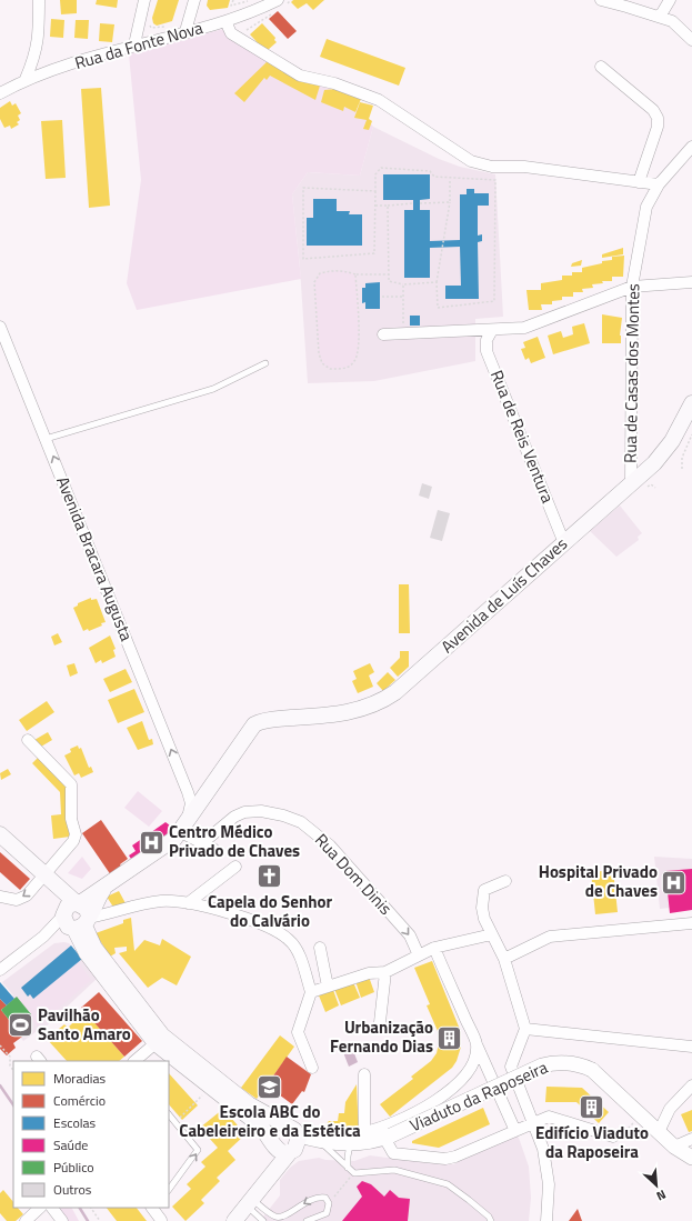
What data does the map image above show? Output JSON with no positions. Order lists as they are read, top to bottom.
{
  "streets": {
    "main road": ["Avenida de Luís Chaves"],
    "street": [
      "Rua da Fonte Nova",
      "Rua de Casas dos Montes",
      "Rua de Reis Ventura",
      "Avenida Bracara Augusta",
      "Rua Dom Dinis",
      "Viaduto da Raposeira"
    ]
  },
  "crossings": [
    ["Rua de Casas dos Montes", "Avenida de Luís Chaves"],
    ["Rua de Reis Ventura", "Avenida de Luís Chaves"],
    ["Avenida Bracara Augusta", "Avenida de Luís Chaves"]
  ],
  "one_way": ["Avenida Bracara Augusta", "Rua Dom Dinis"],
  "places": {
    "hospital": ["Centro Médico Privado de Chaves", "Hospital Privado de Chaves"],
    "church": ["Capela do Senhor do Calvário"],
    "sports": ["Pavilhão Santo Amaro"],
    "building": ["Urbanização Fernando Dias", "Edifício Viaduto da Raposeira"],
    "school or university": ["Escola ABC do Cabeleireiro e da Estética"]
  },
  "legend": [
    "Moradias",
    "Comércio",
    "Escolas",
    "Saúde",
    "Público",
    "Outros"
  ],
  "north": "bottom right"
}
